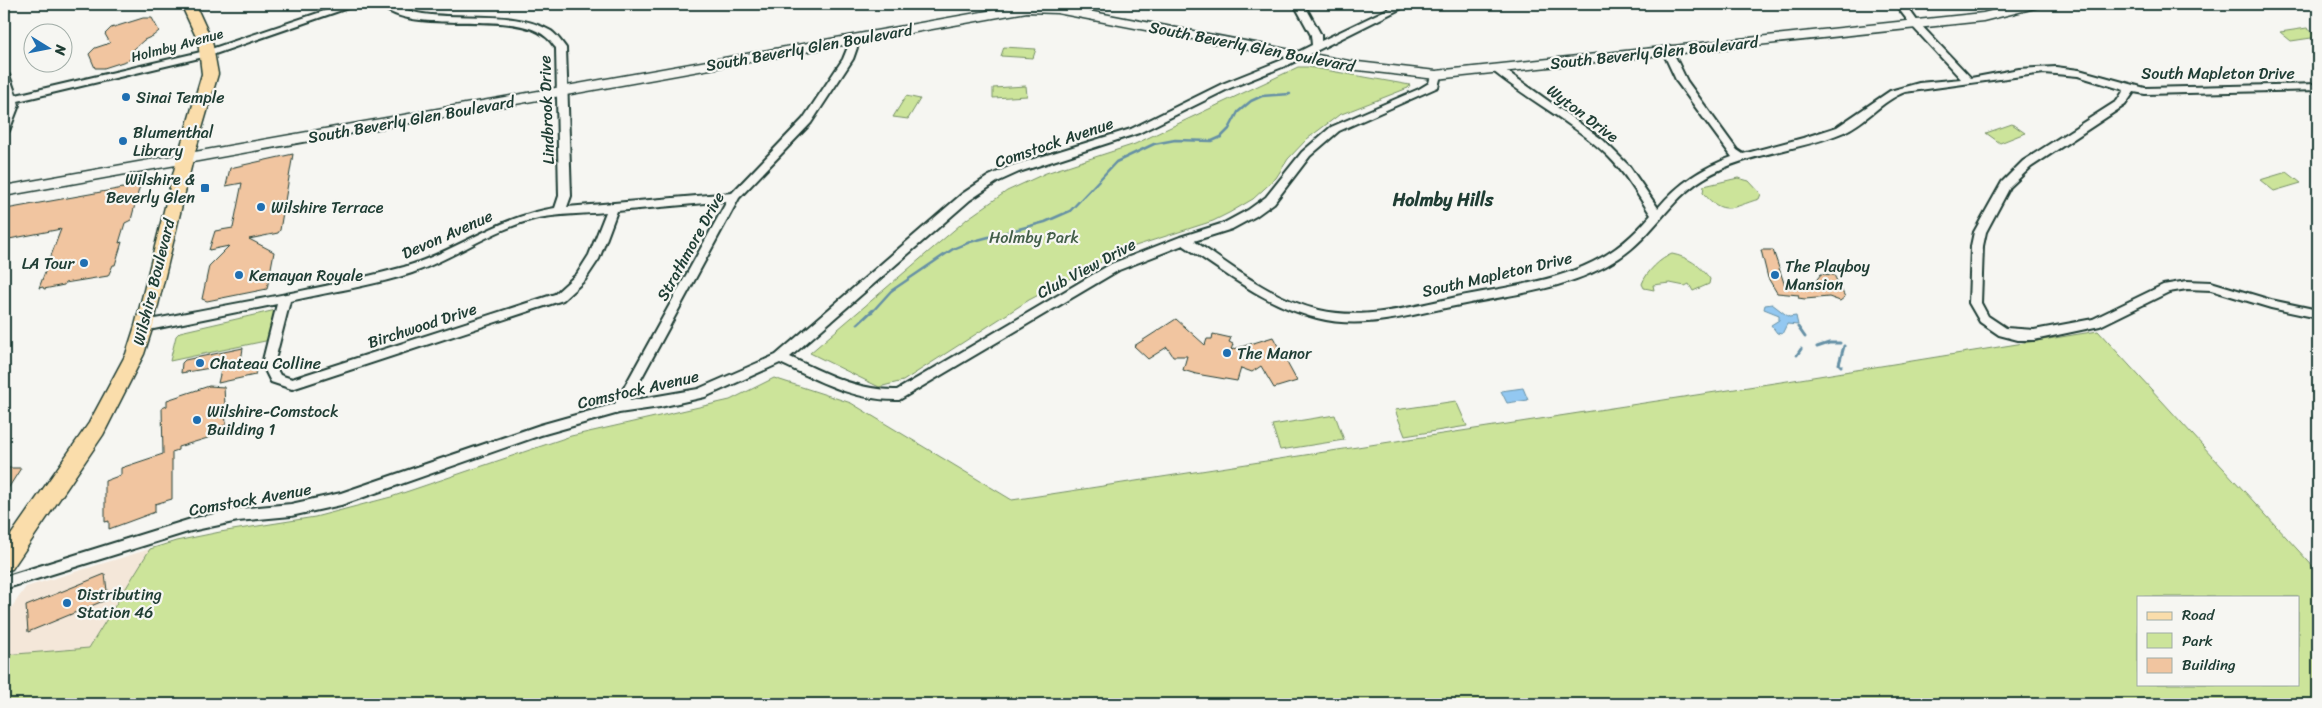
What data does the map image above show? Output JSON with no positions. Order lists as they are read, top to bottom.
{
  "streets": {
    "main road": ["South Beverly Glen Boulevard", "Wilshire Boulevard"],
    "street": [
      "Holmby Avenue",
      "South Mapleton Drive",
      "Lindbrook Drive",
      "Wyton Drive",
      "Comstock Avenue",
      "Devon Avenue",
      "Strathmore Drive",
      "Club View Drive",
      "Birchwood Drive"
    ]
  },
  "crossings": [
    ["Holmby Avenue", "Wilshire Boulevard"],
    ["South Beverly Glen Boulevard", "Lindbrook Drive"],
    ["South Beverly Glen Boulevard", "Wyton Drive"],
    ["South Beverly Glen Boulevard", "Comstock Avenue"],
    ["South Beverly Glen Boulevard", "Strathmore Drive"],
    ["South Beverly Glen Boulevard", "Club View Drive"],
    ["South Beverly Glen Boulevard", "Wilshire Boulevard"],
    ["South Mapleton Drive", "Wyton Drive"],
    ["South Mapleton Drive", "Club View Drive"],
    ["Lindbrook Drive", "Devon Avenue"],
    ["Comstock Avenue", "Strathmore Drive"],
    ["Comstock Avenue", "Club View Drive"],
    ["Devon Avenue", "Strathmore Drive"],
    ["Devon Avenue", "Wilshire Boulevard"],
    ["Devon Avenue", "Birchwood Drive"]
  ],
  "districts": ["Holmby Hills"],
  "parks": ["Holmby Park"],
  "places": {
    "other": [
      "Sinai Temple",
      "Blumenthal Library",
      "Wilshire Terrace",
      "LA Tour",
      "Kemayan Royale",
      "The Playboy Mansion",
      "The Manor",
      "Chateau Colline",
      "Wilshire-Comstock Building 1",
      "Distributing Station 46"
    ],
    "transit": ["Wilshire & Beverly Glen"]
  },
  "legend": ["Road", "Park", "Building"],
  "north": "right"
}
